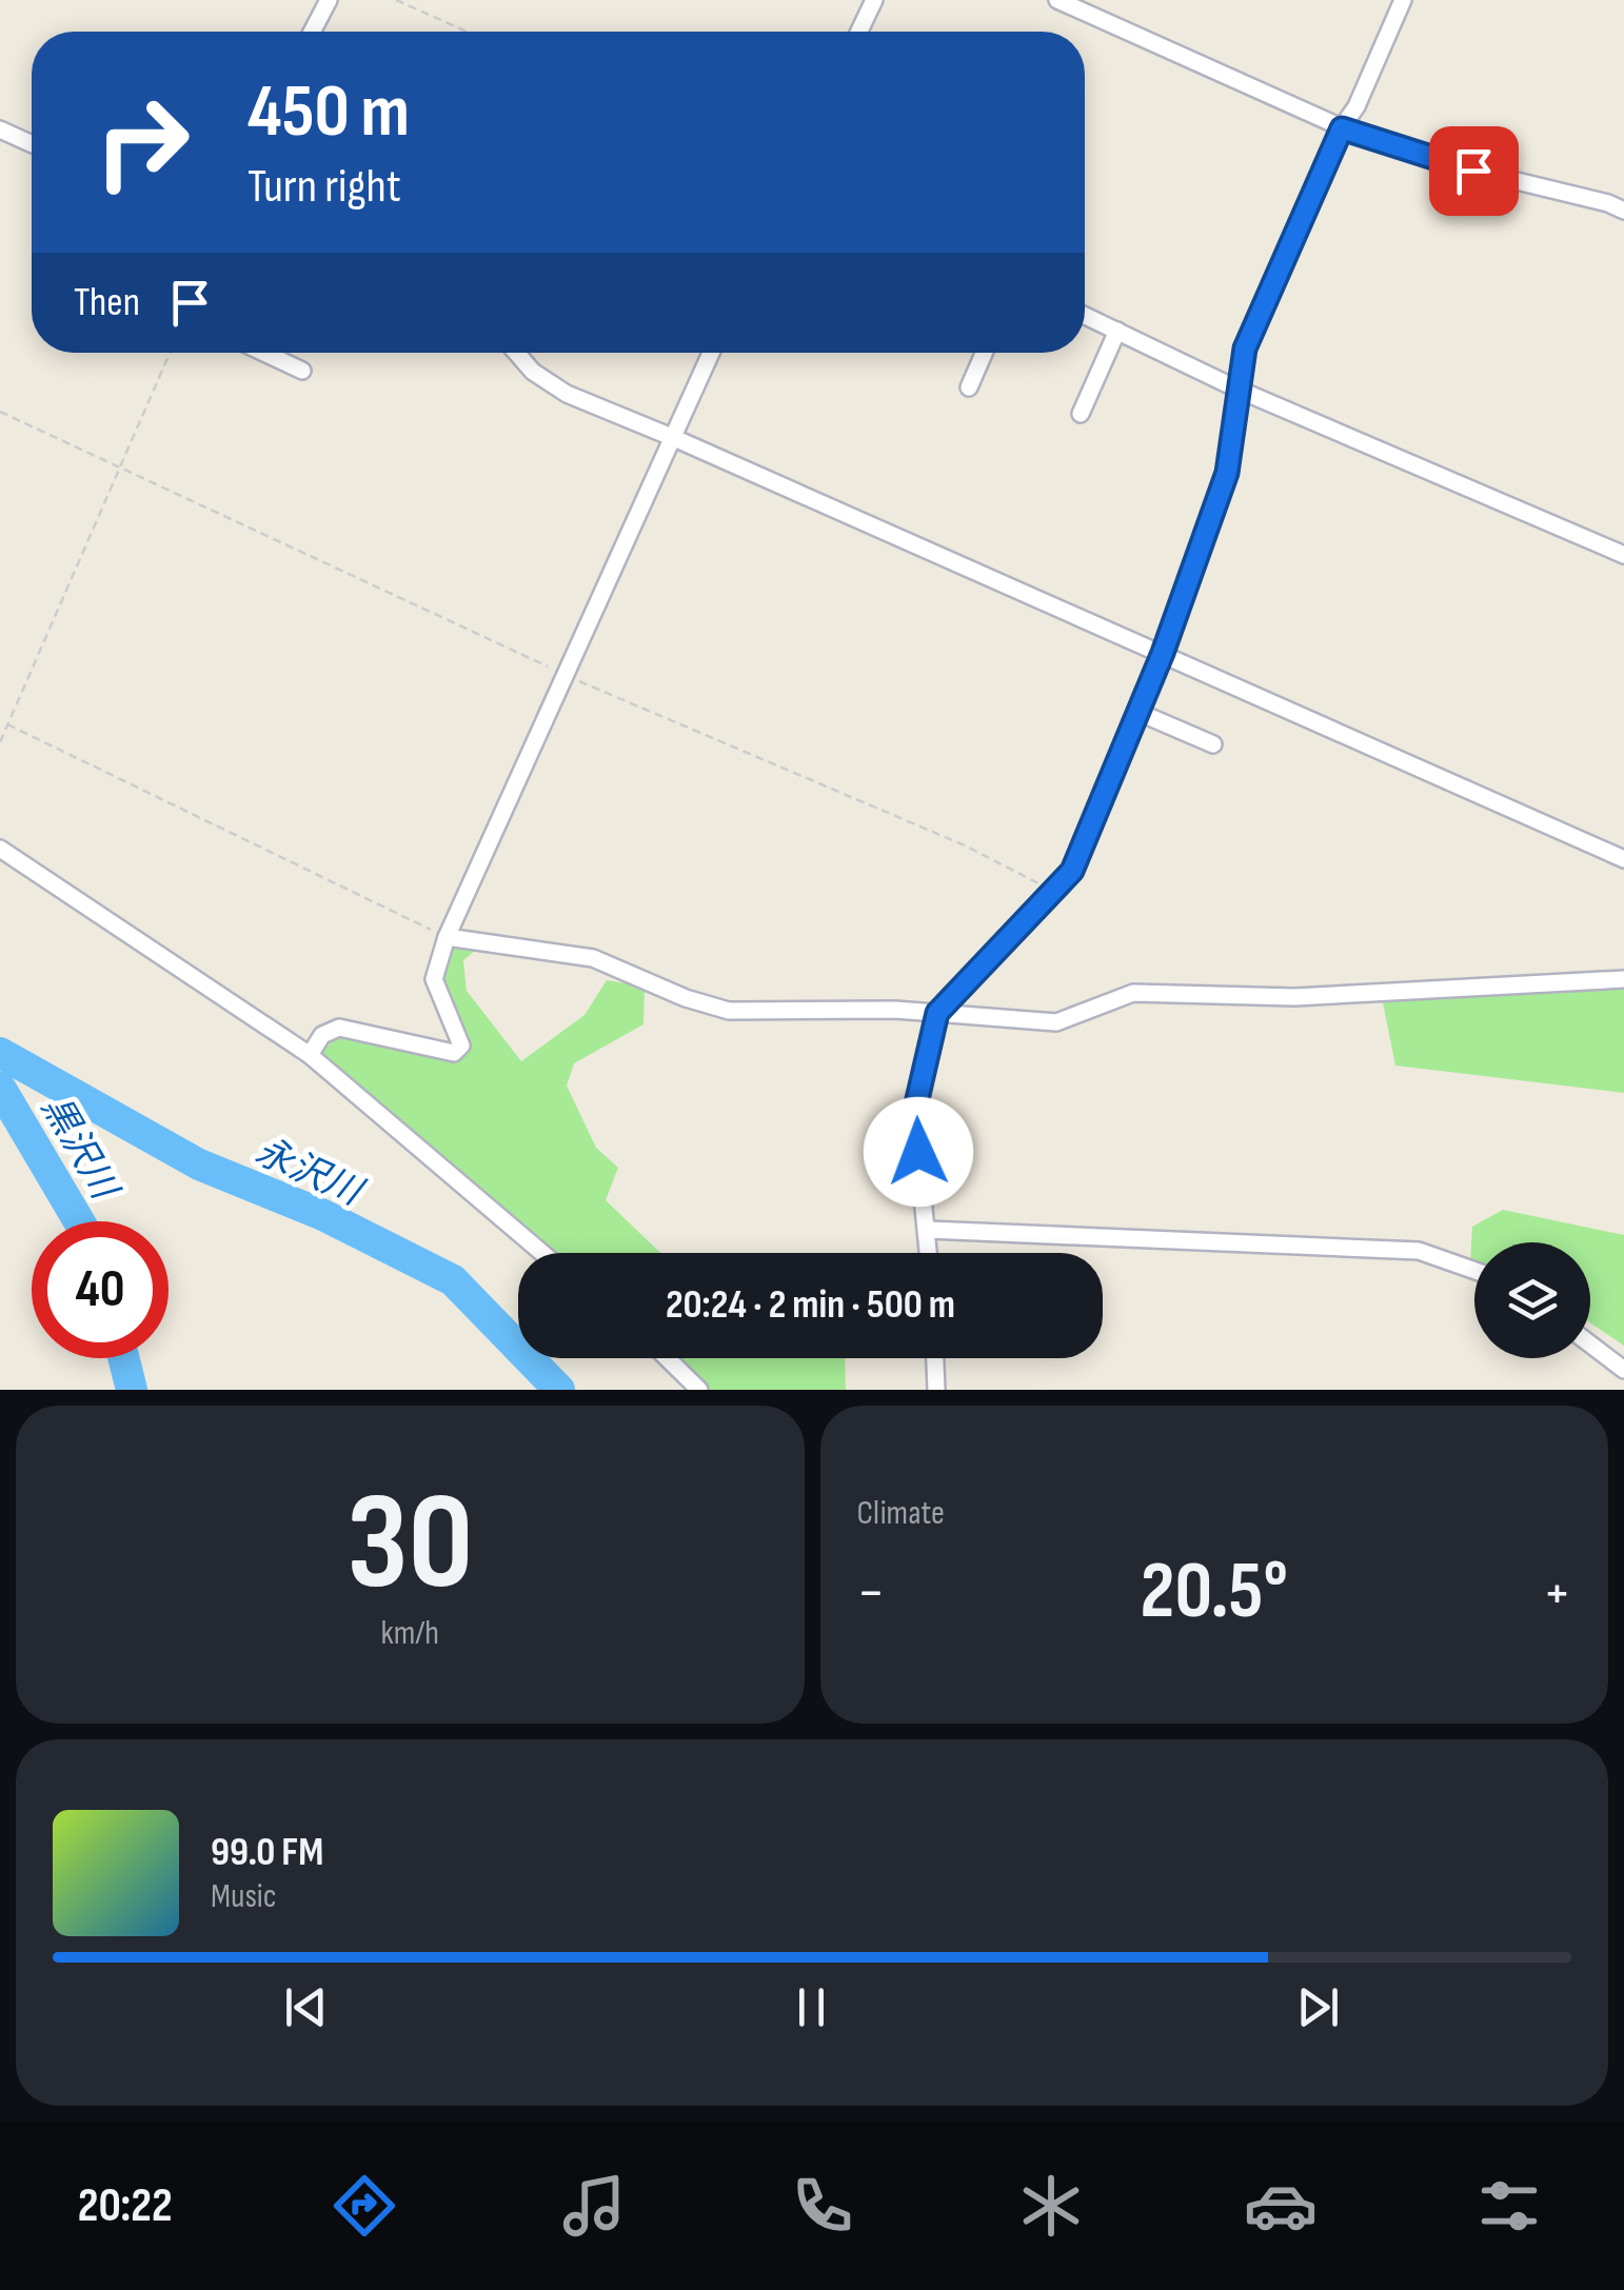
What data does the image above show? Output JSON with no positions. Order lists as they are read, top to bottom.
{
  "water": ["黒沢川", "永沢川"],
  "page": {
    "turn": ["450 m", "Turn right"],
    "then": "Then",
    "limit": "40",
    "trip": "20:24 · 2 min · 500 m",
    "tile": [
      ["30", "km/h"],
      "Climate"
    ],
    "heat": ["−", "20.5°", "+"],
    "song": ["99.0 FM", "Music"],
    "tabs": "20:22"
  }
}
